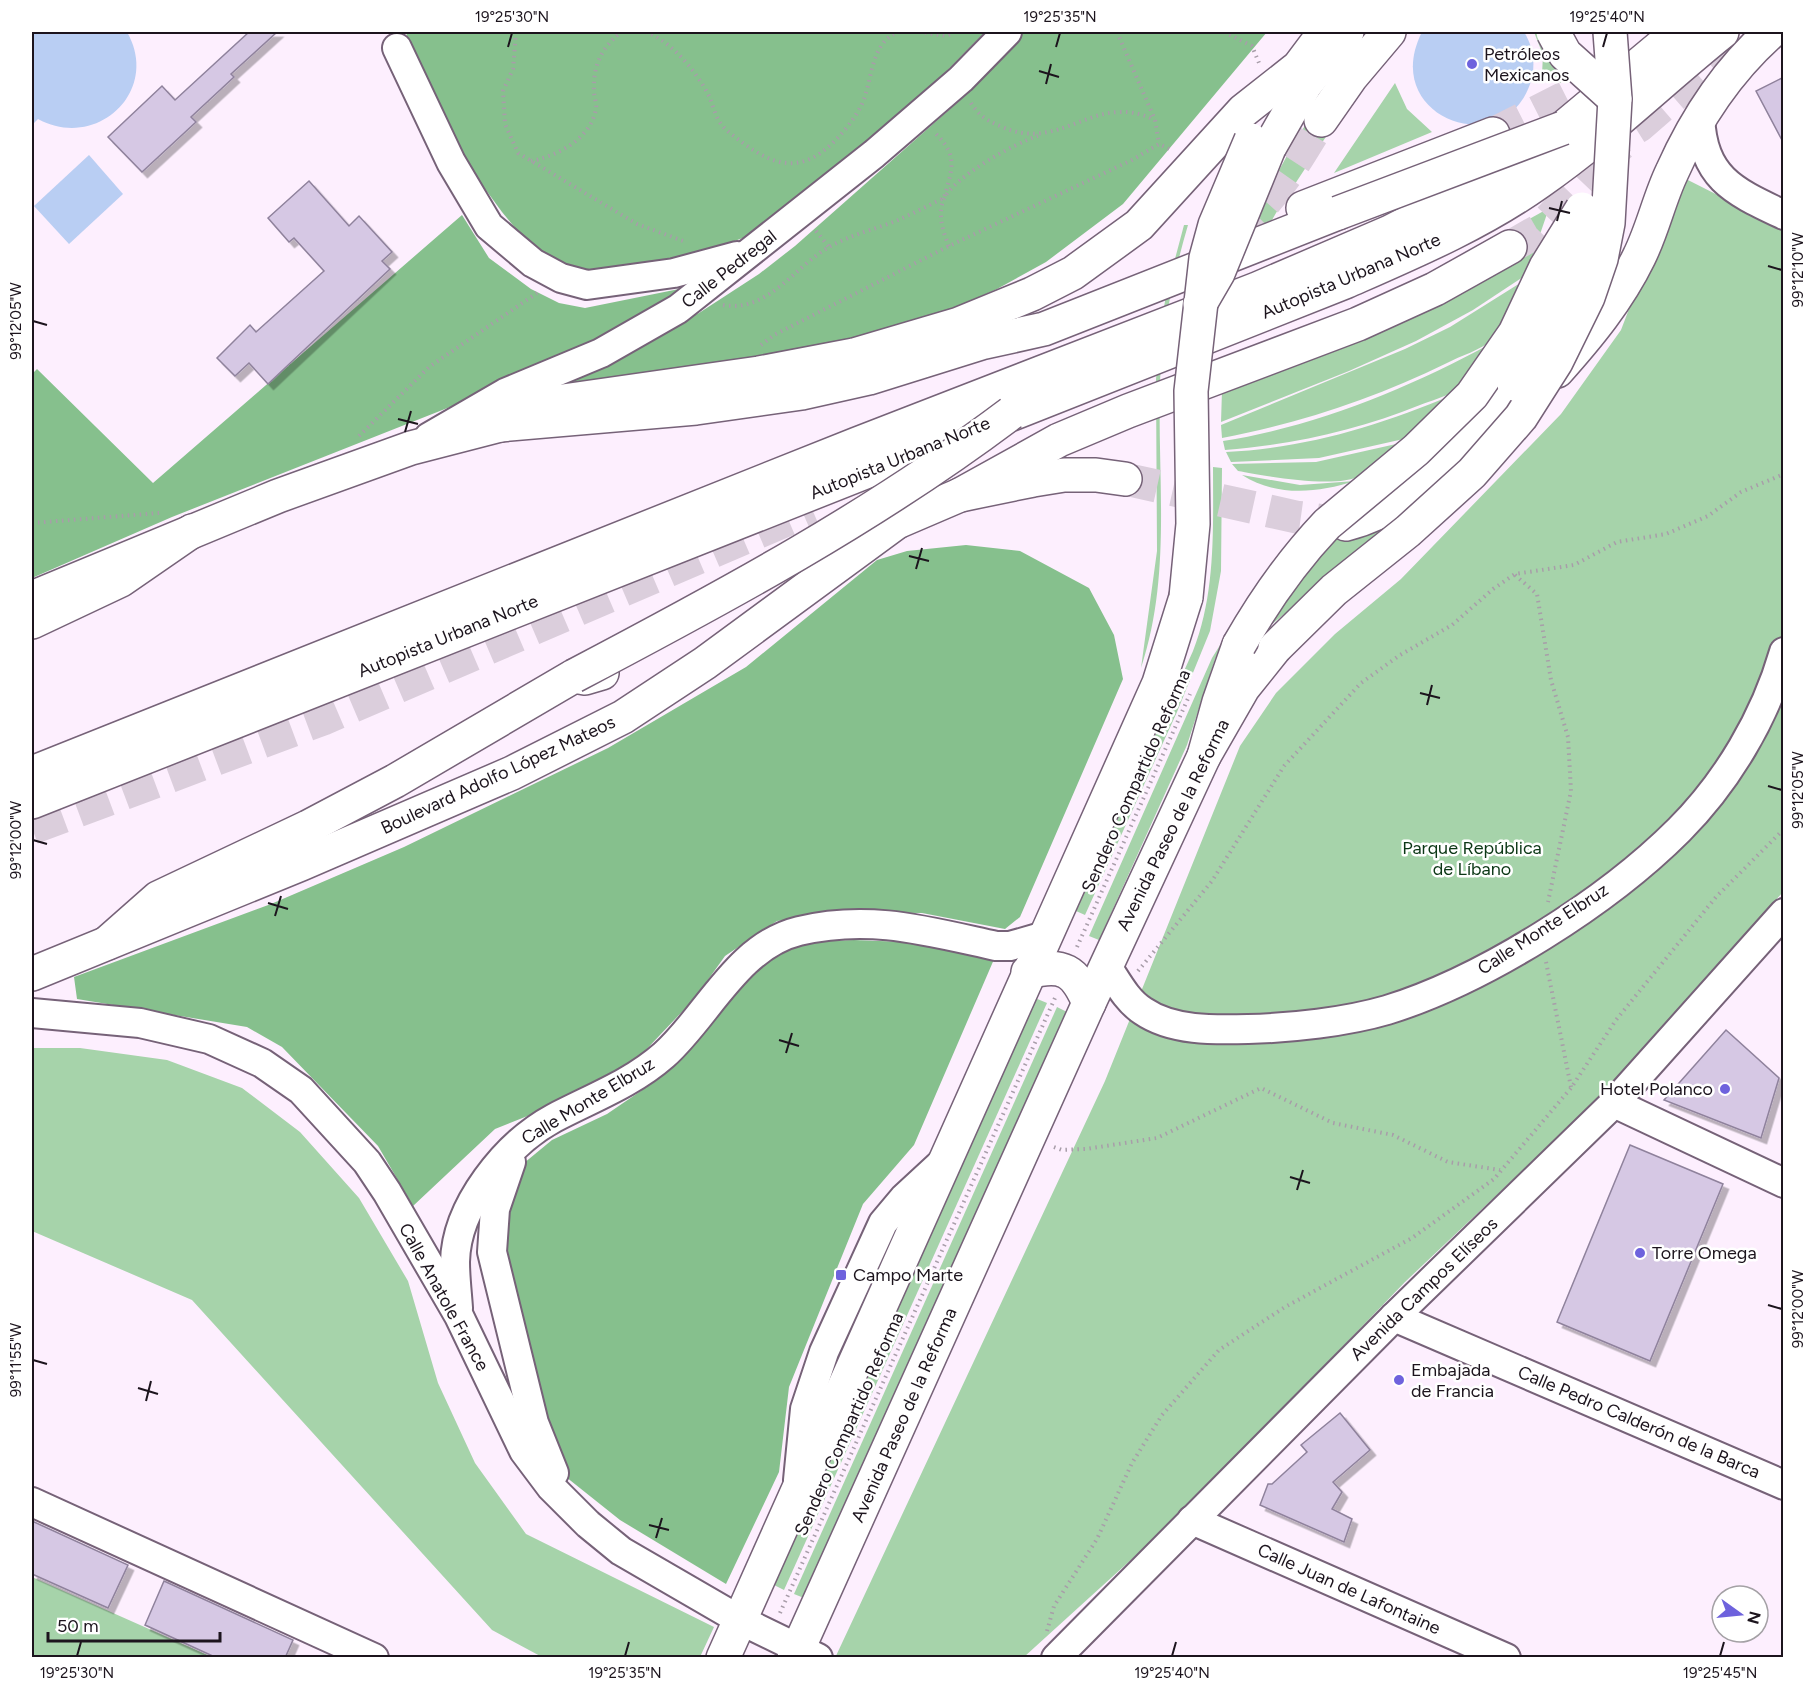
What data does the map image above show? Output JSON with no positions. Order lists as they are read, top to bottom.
{
  "streets": {
    "main road": ["Autopista Urbana Norte", "Boulevard Adolfo López Mateos", "Avenida Paseo de la Reforma"],
    "street": [
      "Calle Pedregal",
      "Calle Monte Elbruz",
      "Avenida Campos Elíseos",
      "Calle Anatole France",
      "Calle Pedro Calderón de la Barca",
      "Calle Juan de Lafontaine"
    ],
    "path": ["Sendero Compartido Reforma"]
  },
  "crossings": [
    ["Avenida Paseo de la Reforma", "Calle Monte Elbruz"],
    ["Avenida Paseo de la Reforma", "Calle Anatole France"],
    ["Calle Monte Elbruz", "Calle Anatole France"],
    ["Avenida Campos Elíseos", "Calle Pedro Calderón de la Barca"],
    ["Avenida Campos Elíseos", "Calle Juan de Lafontaine"]
  ],
  "parks": ["Parque República de Líbano"],
  "places": {
    "other": [
      "Petróleos Mexicanos",
      "Hotel Polanco",
      "Torre Omega",
      "Embajada de Francia"
    ],
    "transit": ["Campo Marte"]
  },
  "scale_bar": "50 m",
  "north": "right",
  "coordinates": [
    "19°25'30\"N",
    "19°25'35\"N",
    "19°25'40\"N",
    "99°12'10\"W",
    "99°12'05\"W",
    "99°12'00\"W",
    "99°11'55\"W",
    "19°25'45\"N"
  ]
}
